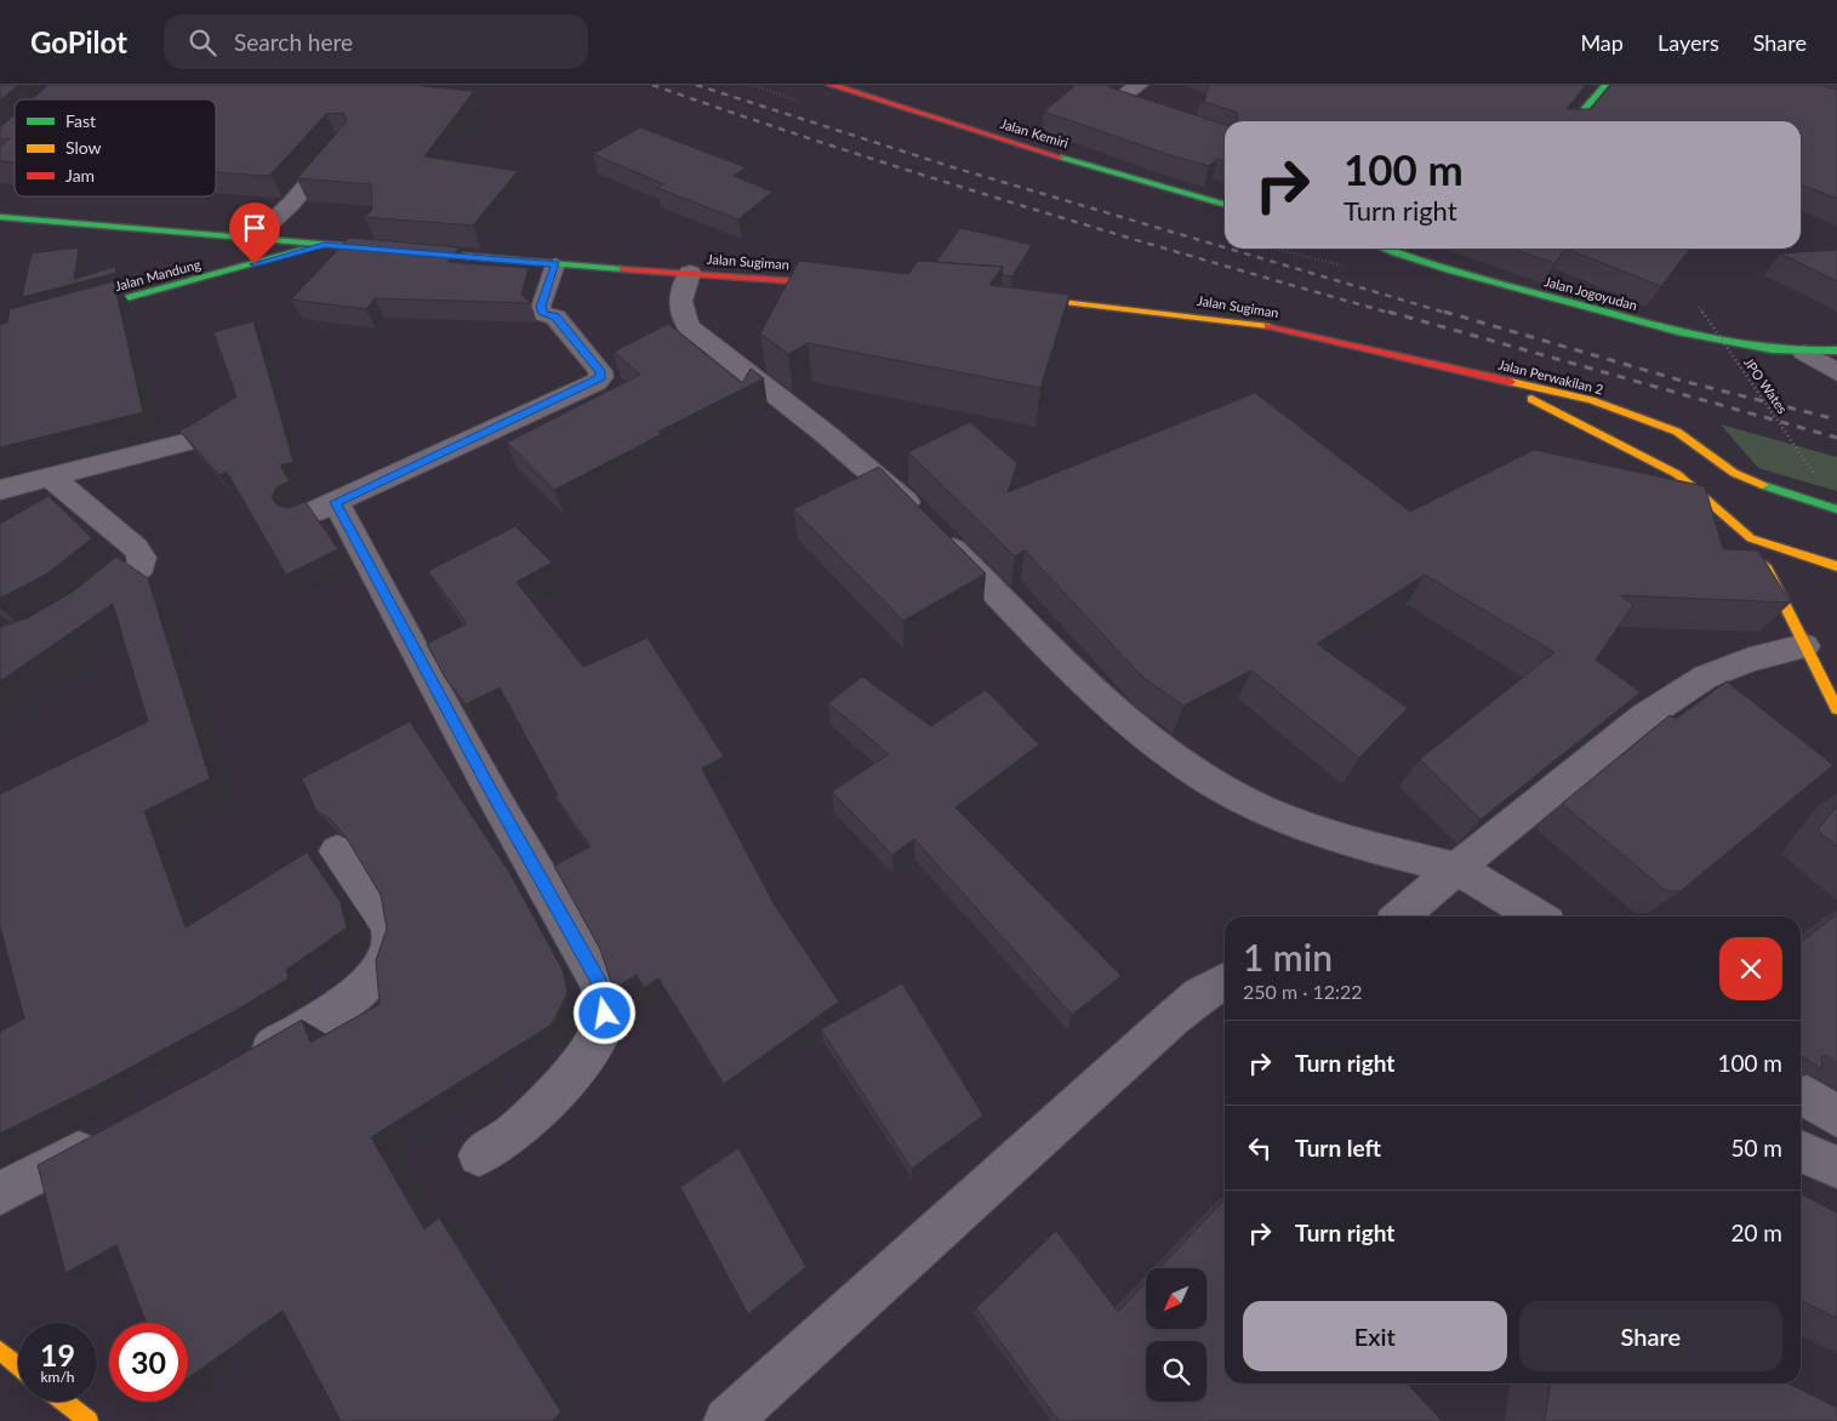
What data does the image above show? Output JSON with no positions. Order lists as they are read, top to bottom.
{
  "streets": {
    "main road": [
      "Jalan Kemiri",
      "Jalan Sugiman",
      "Jalan Mandung",
      "Jalan Jogoyudan",
      "Jalan Perwakilan 2"
    ],
    "path": ["JPO Wates"]
  },
  "crossings": [
    ["Jalan Sugiman", "Jalan Mandung"],
    ["Jalan Sugiman", "Jalan Perwakilan 2"]
  ],
  "legend": ["Fast", "Slow", "Jam"],
  "north": "bottom left",
  "page": {
    "header": "GoPilot",
    "search": "Search here",
    "nav": ["Map", "Layers", "Share"],
    "turn": ["100 m", "Turn right"],
    "heading": ["1 min", "250 m · 12:22"],
    "list": [
      {
        "name": "Turn right",
        "value": "100 m"
      },
      {
        "name": "Turn left",
        "value": "50 m"
      },
      {
        "name": "Turn right",
        "value": "20 m"
      }
    ],
    "buttons": ["Exit", "Share"],
    "speed": "19 km/h",
    "limit": "30"
  }
}
